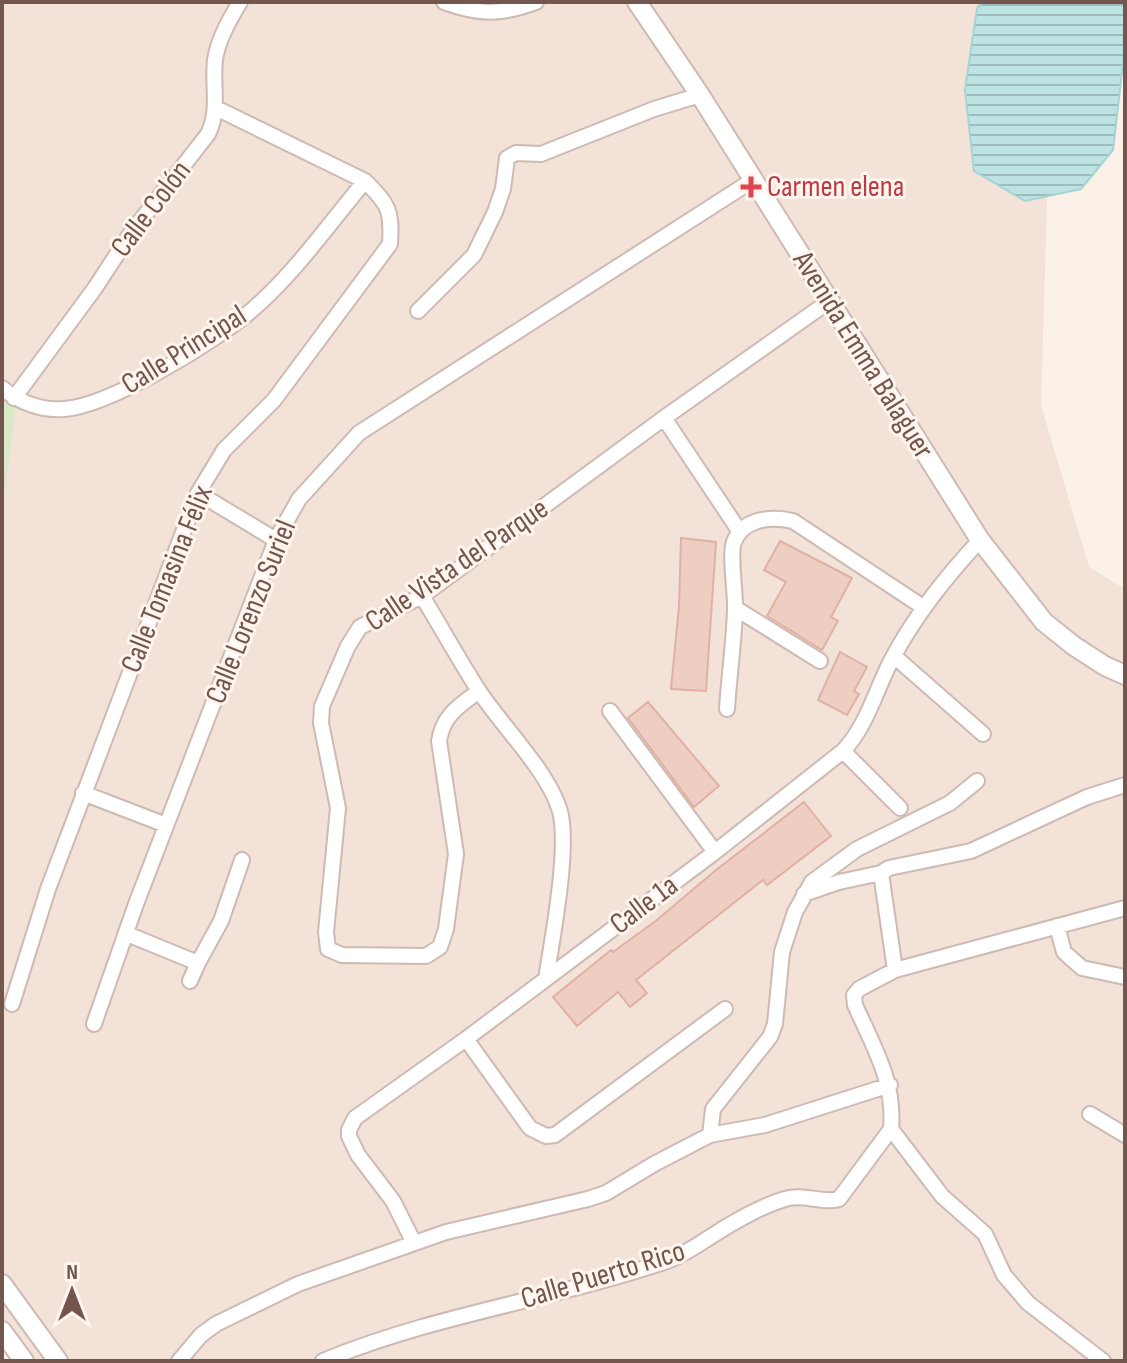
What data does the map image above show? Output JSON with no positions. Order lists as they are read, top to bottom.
{
  "streets": {
    "street": [
      "Calle Colón",
      "Calle Principal",
      "Avenida Emma Balaguer",
      "Calle Vista del Parque",
      "Calle Tomasina Félix",
      "Calle Lorenzo Suriel",
      "Calle 1a",
      "Calle Puerto Rico"
    ]
  },
  "crossings": [
    ["Calle Colón", "Calle Principal"],
    ["Calle Colón", "Calle Tomasina Félix"],
    ["Calle Principal", "Calle Tomasina Félix"],
    ["Avenida Emma Balaguer", "Calle Vista del Parque"],
    ["Avenida Emma Balaguer", "Calle Lorenzo Suriel"],
    ["Avenida Emma Balaguer", "Calle 1a"]
  ],
  "places": {
    "health": ["Carmen elena"]
  },
  "north": "top"
}
